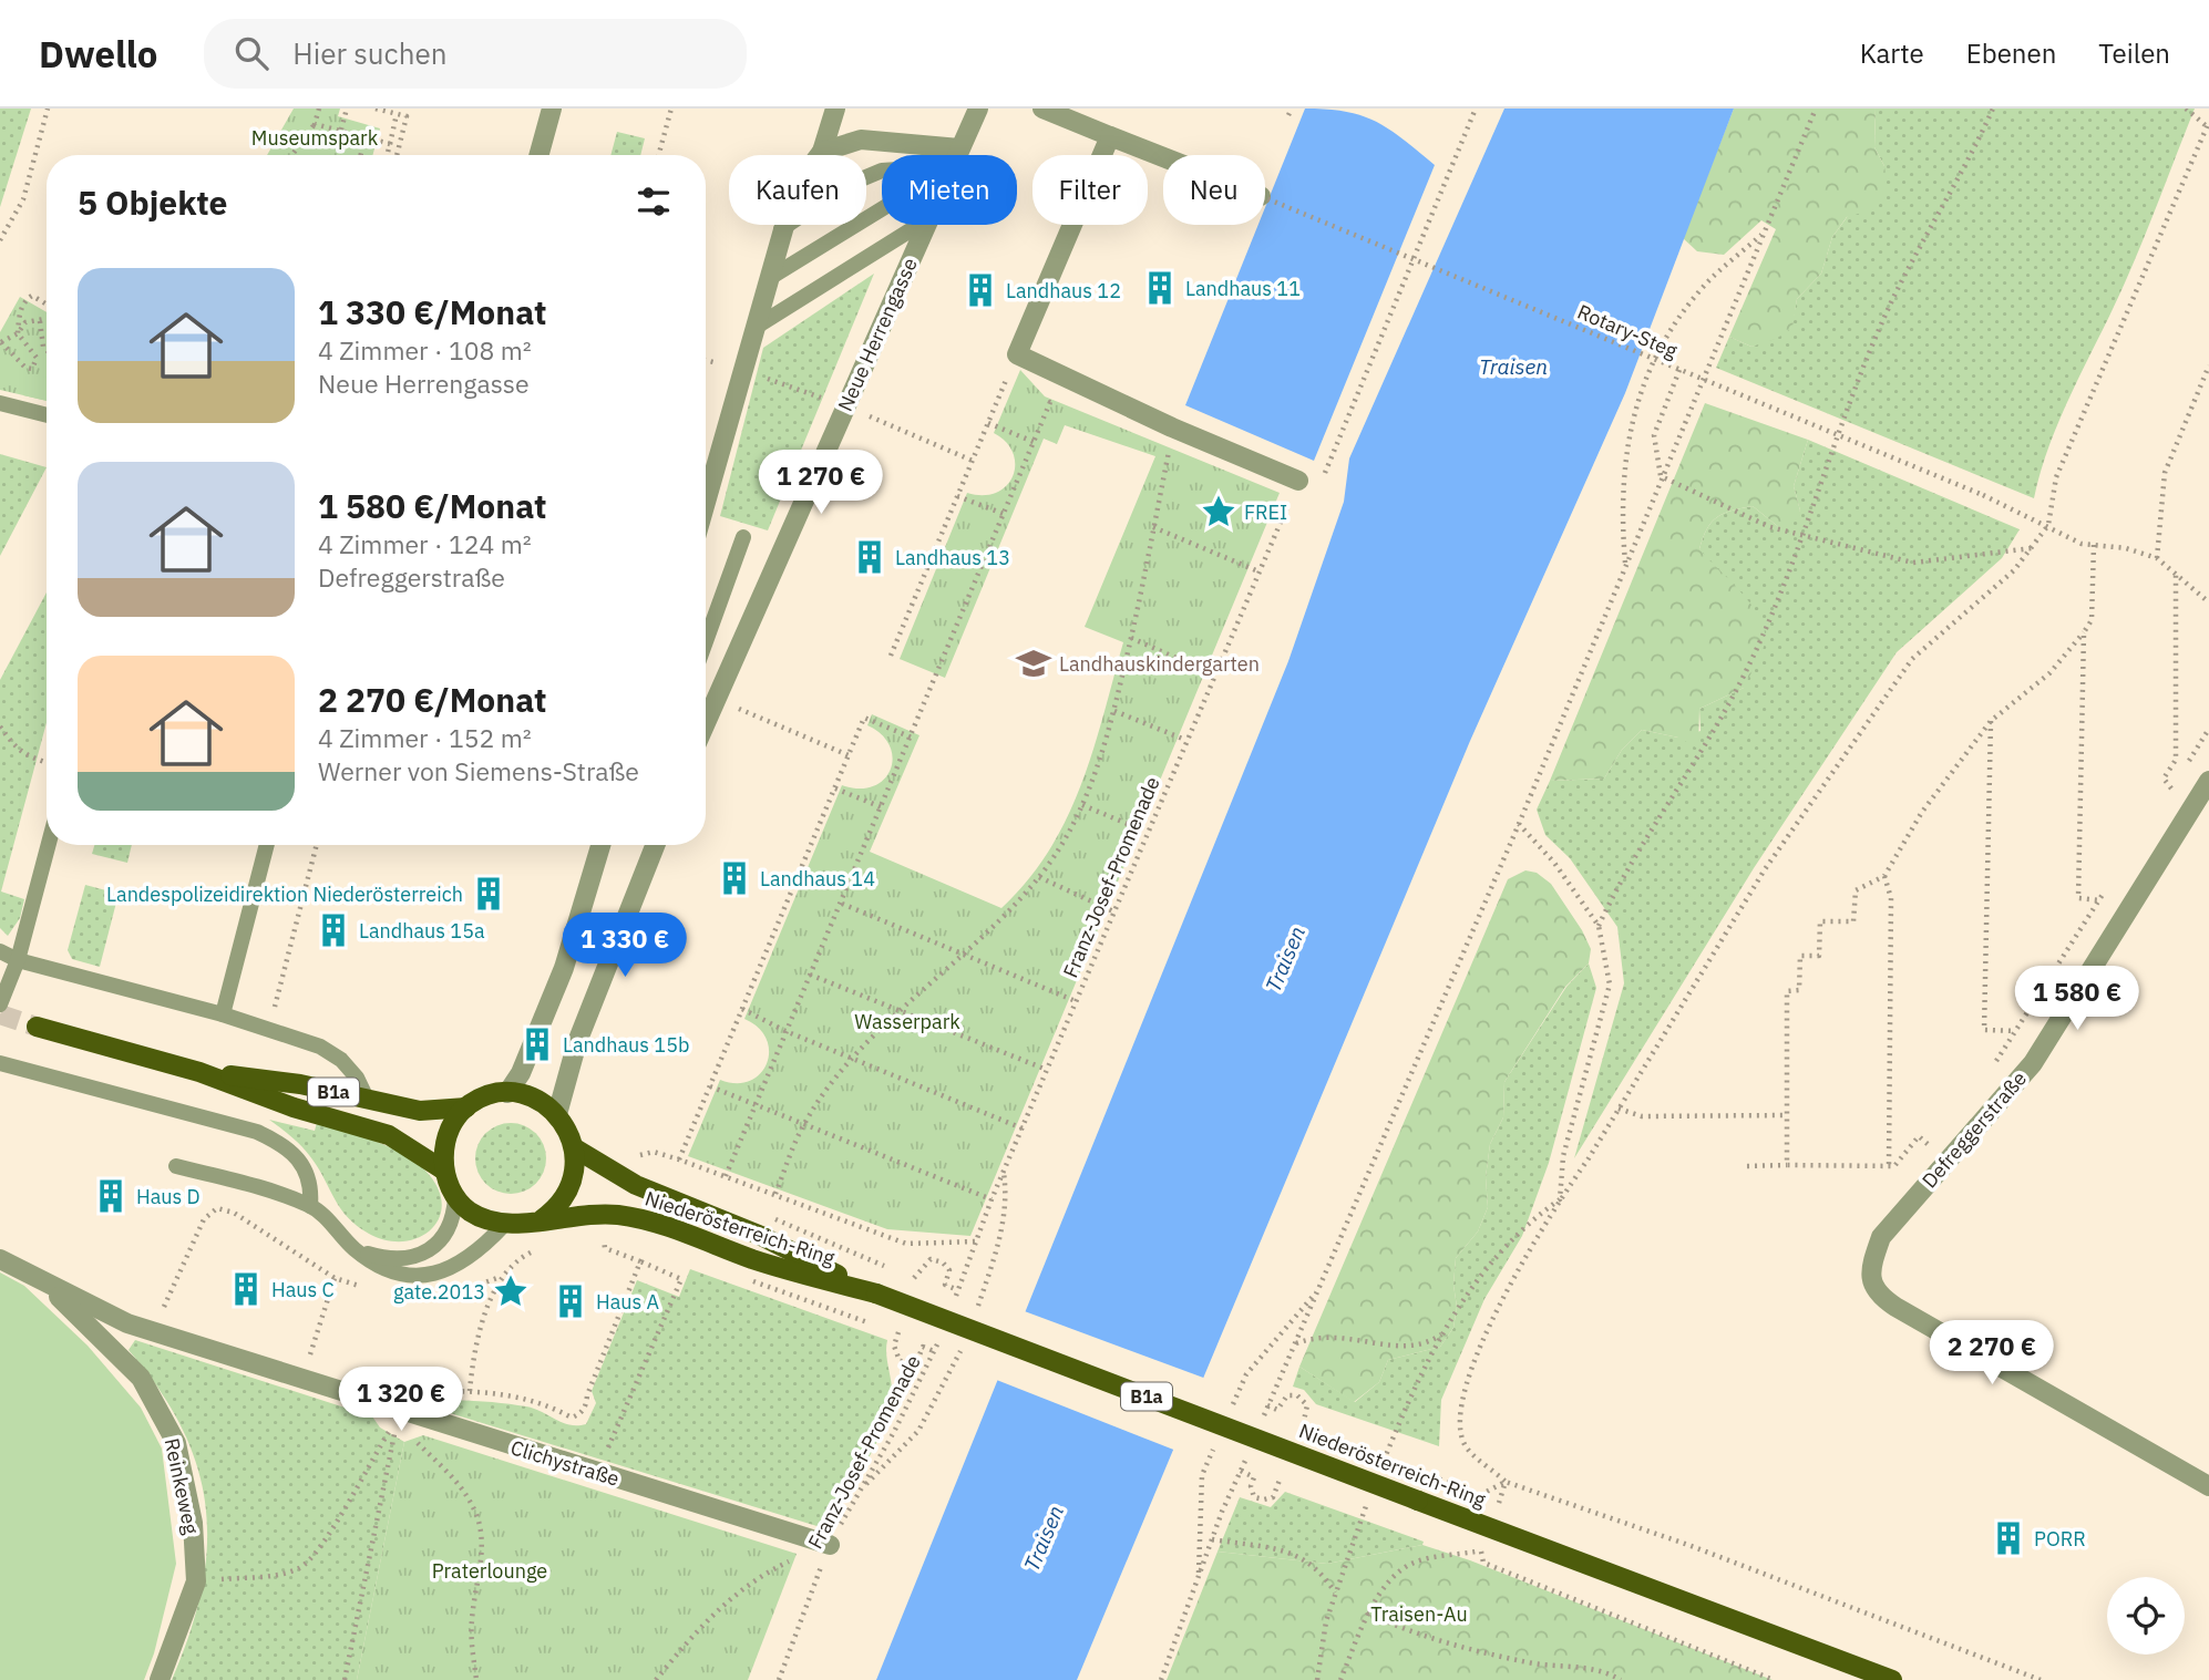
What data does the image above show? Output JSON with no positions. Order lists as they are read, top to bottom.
{
  "streets": {
    "main road": ["B1a", "Niederösterreich-Ring"],
    "street": [
      "Neue Herrengasse",
      "Defreggerstraße",
      "Clichystraße",
      "Reinkeweg"
    ],
    "path": ["Rotary-Steg", "Franz-Josef-Promenade"]
  },
  "crossings": [
    ["Franz-Josef-Promenade", "Clichystraße"],
    ["B1a", "Niederösterreich-Ring"],
    ["Clichystraße", "Reinkeweg"]
  ],
  "water": ["Traisen"],
  "parks": [
    "Museumspark",
    "Wasserpark",
    "Praterlounge",
    "Traisen-Au"
  ],
  "places": {
    "building": [
      "Landhaus 11",
      "Landhaus 12",
      "Landhaus 13",
      "Landhaus 14",
      "Landespolizeidirektion Niederösterreich",
      "Landhaus 15a",
      "Landhaus 15b",
      "Haus D",
      "Haus C",
      "Haus A",
      "PORR"
    ],
    "place": ["FREI", "gate.2013"],
    "school or university": ["Landhauskindergarten"]
  },
  "page": {
    "header": "Dwello",
    "search": "Hier suchen",
    "nav": ["Karte", "Ebenen", "Teilen"],
    "chip": [
      "Kaufen",
      "Mieten",
      "Filter",
      "Neu"
    ],
    "heading": "5 Objekte",
    "list": [
      {
        "name": "1 330 €/Monat",
        "note": "4 Zimmer · 108 m² · Neue Herrengasse"
      },
      {
        "name": "1 580 €/Monat",
        "note": "4 Zimmer · 124 m² · Defreggerstraße"
      },
      {
        "name": "2 270 €/Monat",
        "note": "4 Zimmer · 152 m² · Werner von Siemens-Straße"
      }
    ],
    "price": [
      "1 270 €",
      "1 330 €",
      "1 580 €",
      "2 270 €",
      "1 320 €"
    ]
  }
}
